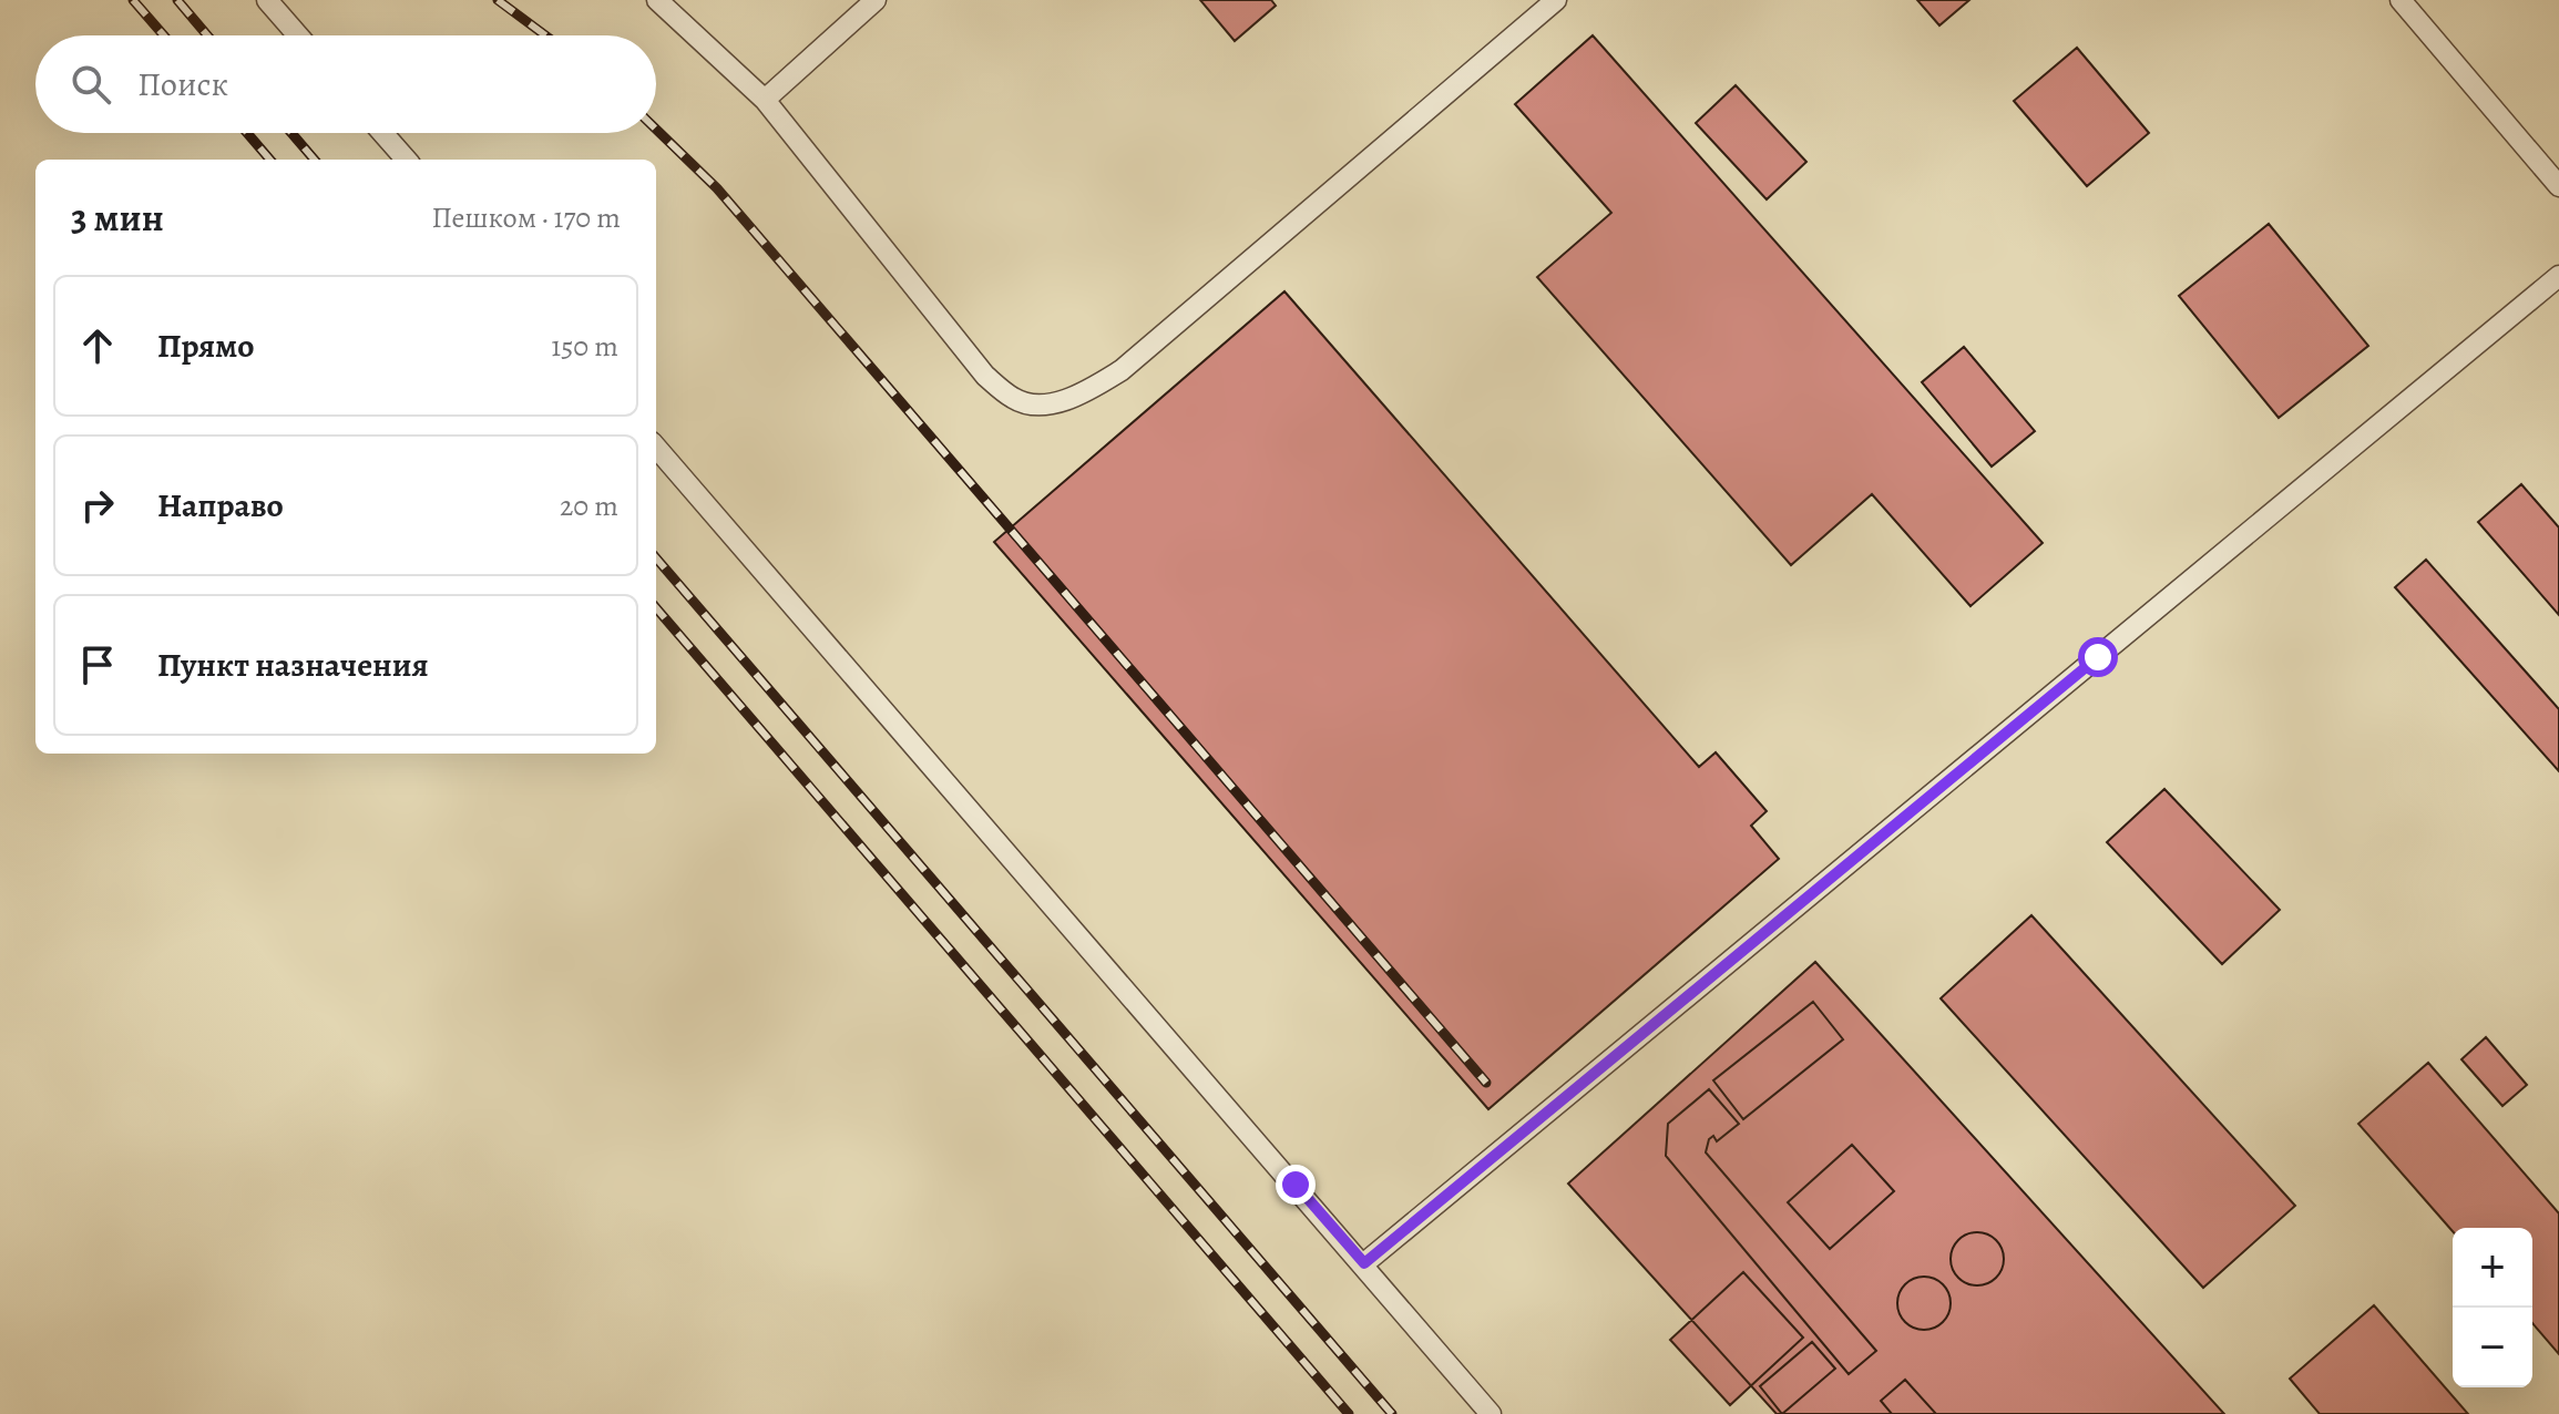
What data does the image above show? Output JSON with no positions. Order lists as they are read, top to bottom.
{
  "page": {
    "search": "Поиск",
    "heading": ["3 мин", "Пешком · 170 m"],
    "list": [
      ["Прямо", "150 m"],
      ["Направо", "20 m"],
      "Пункт назначения"
    ],
    "map_buttons": ["+", "−"]
  }
}
